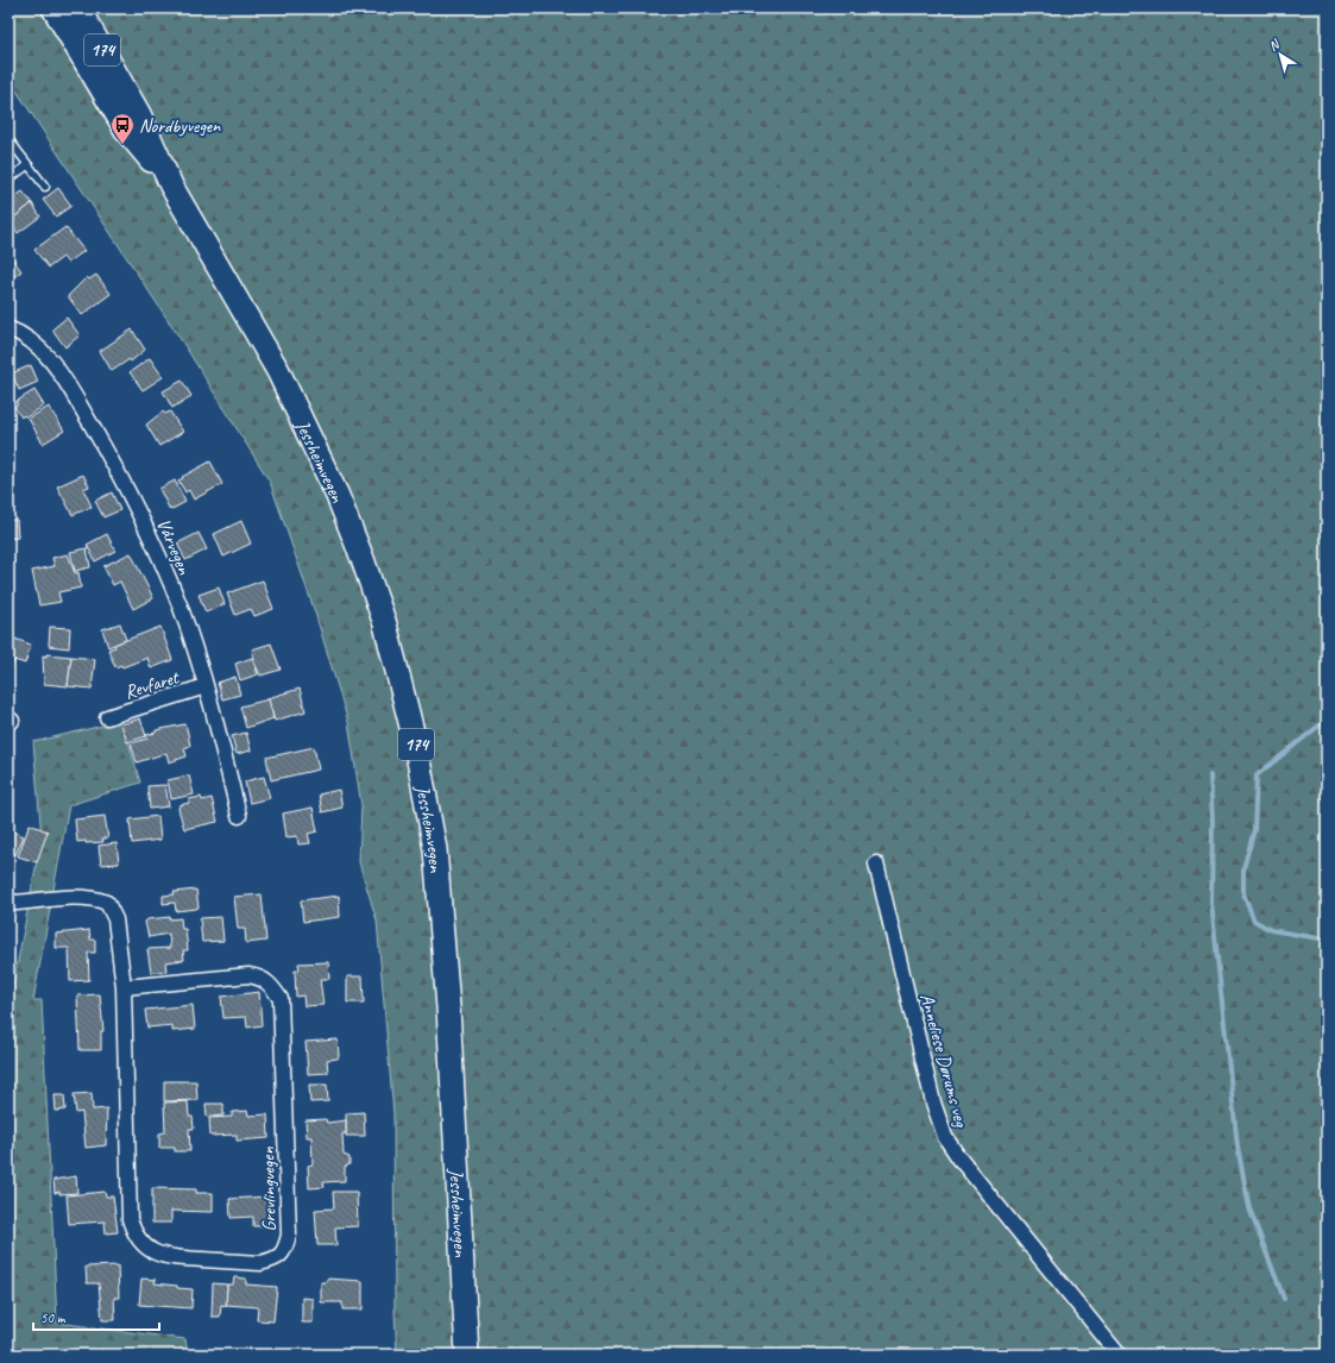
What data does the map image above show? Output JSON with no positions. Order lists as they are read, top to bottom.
{
  "streets": {
    "main road": ["174", "Jessheimvegen"],
    "street": [
      "Vårvegen",
      "Revfaret",
      "Anneliese Dørums veg",
      "Grevlingvegen"
    ]
  },
  "crossings": [
    ["Vårvegen", "Revfaret"]
  ],
  "places": {
    "bus stop": ["Nordbyvegen"]
  },
  "scale_bar": "50 m",
  "north": "top left"
}
